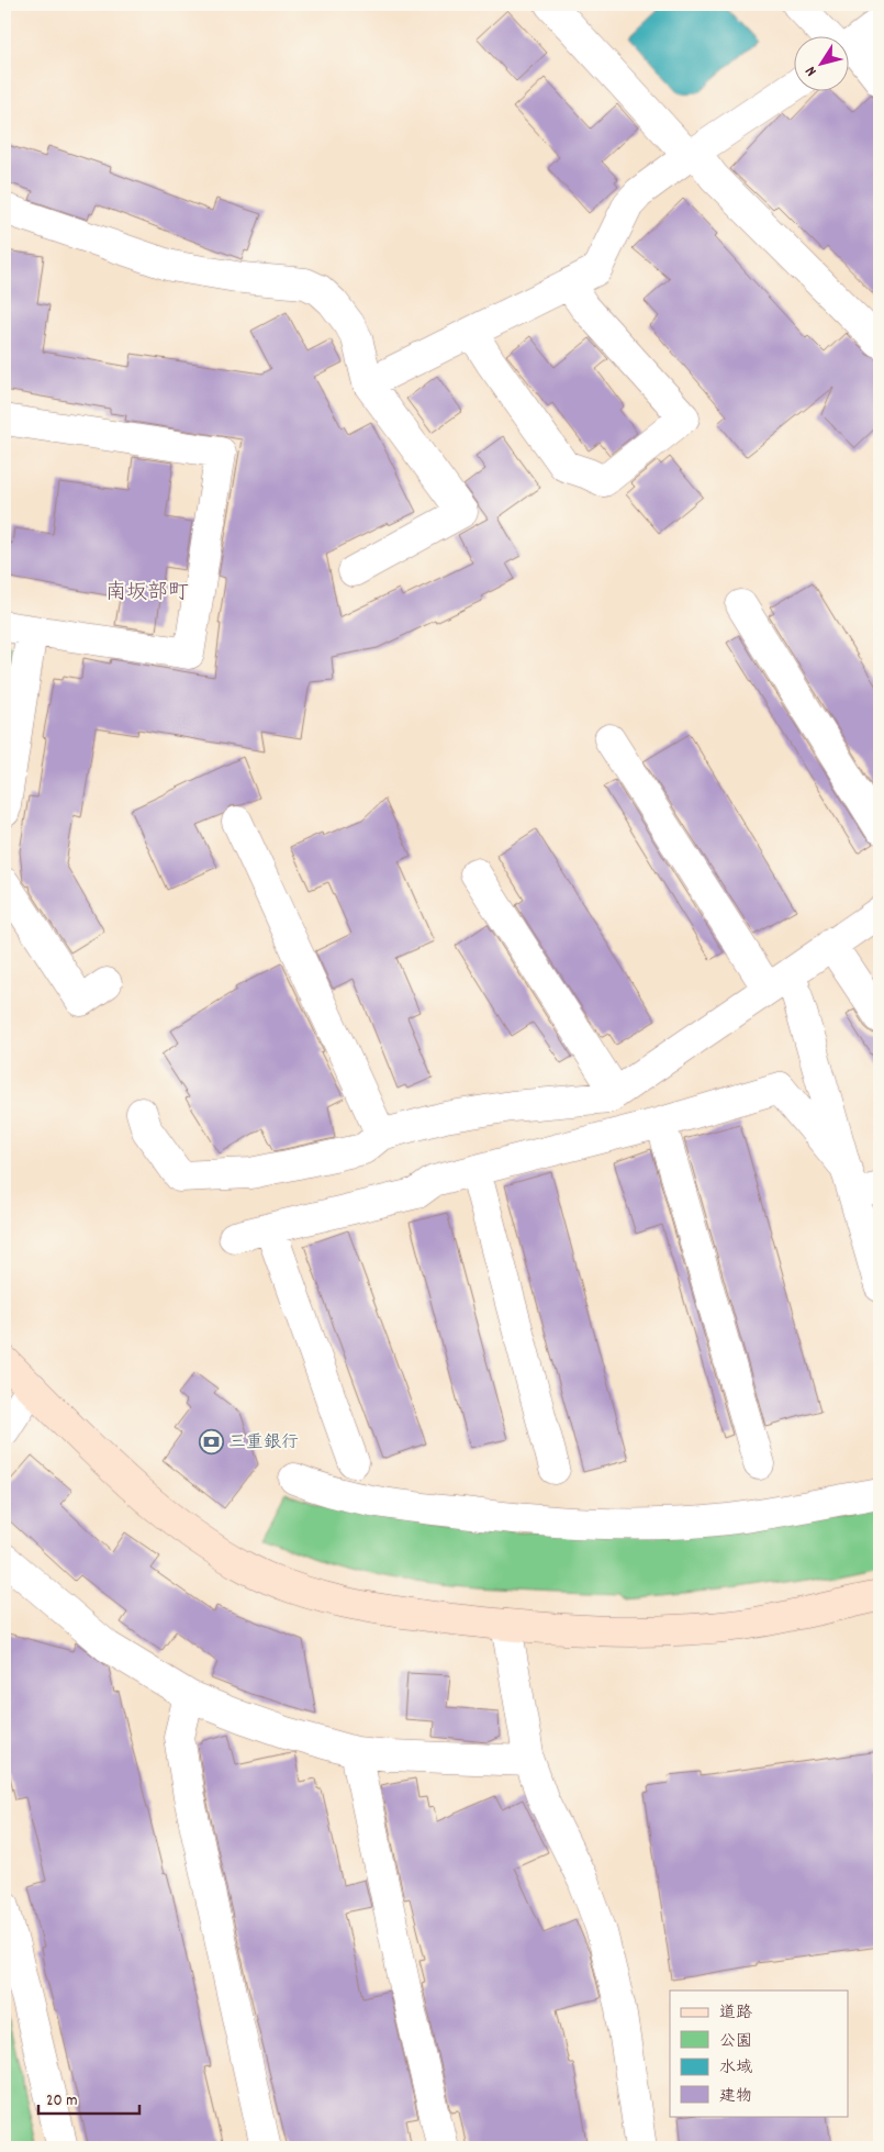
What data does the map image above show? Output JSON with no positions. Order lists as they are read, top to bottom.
{
  "districts": ["南坂部町"],
  "places": {
    "bank": ["三重銀行"]
  },
  "legend": [
    "道路",
    "公園",
    "水域",
    "建物"
  ],
  "scale_bar": "20 m",
  "north": "bottom left"
}
